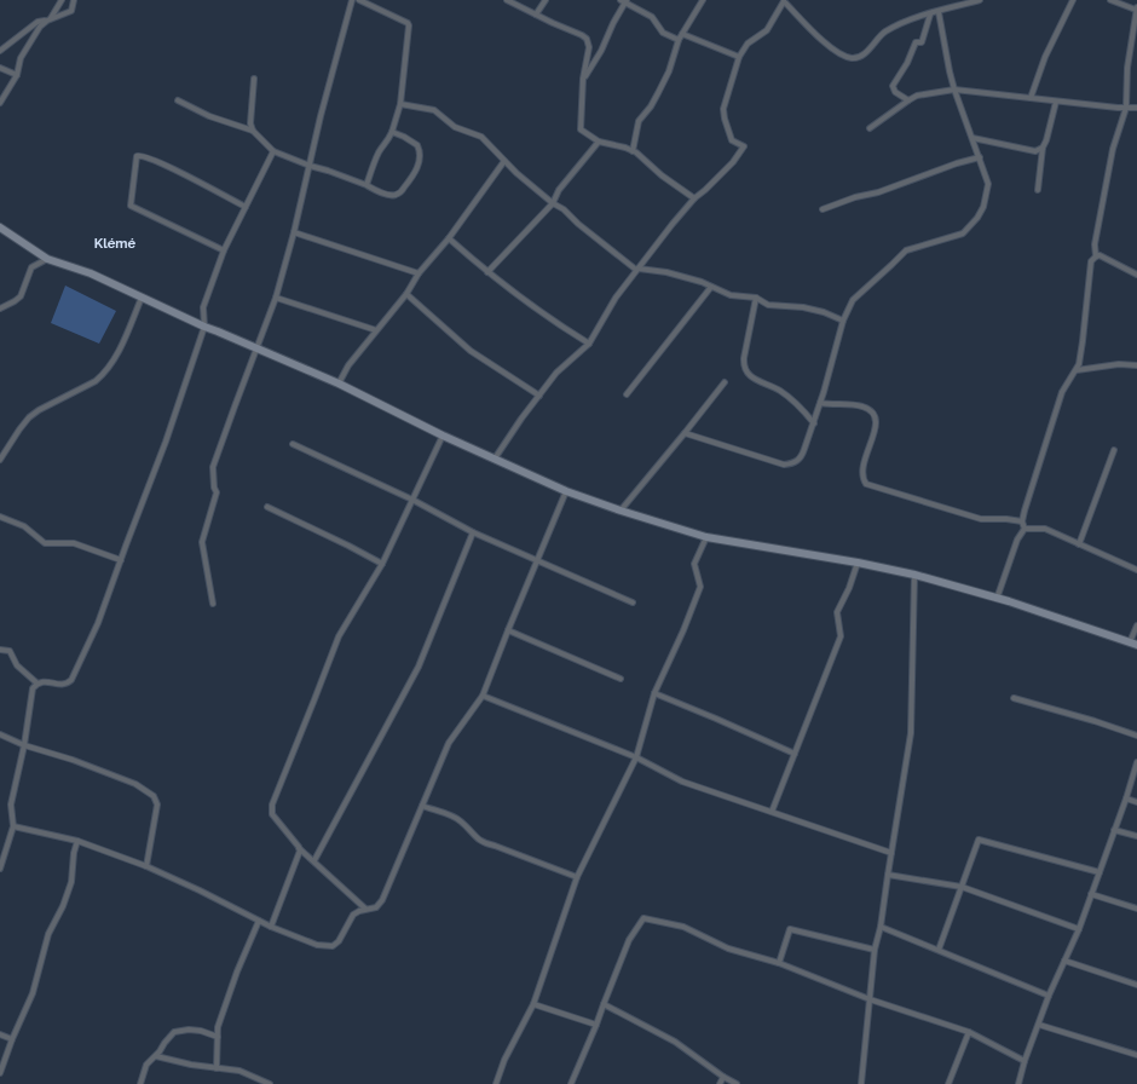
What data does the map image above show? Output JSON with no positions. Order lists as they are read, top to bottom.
{
  "districts": ["Klémé"]
}
